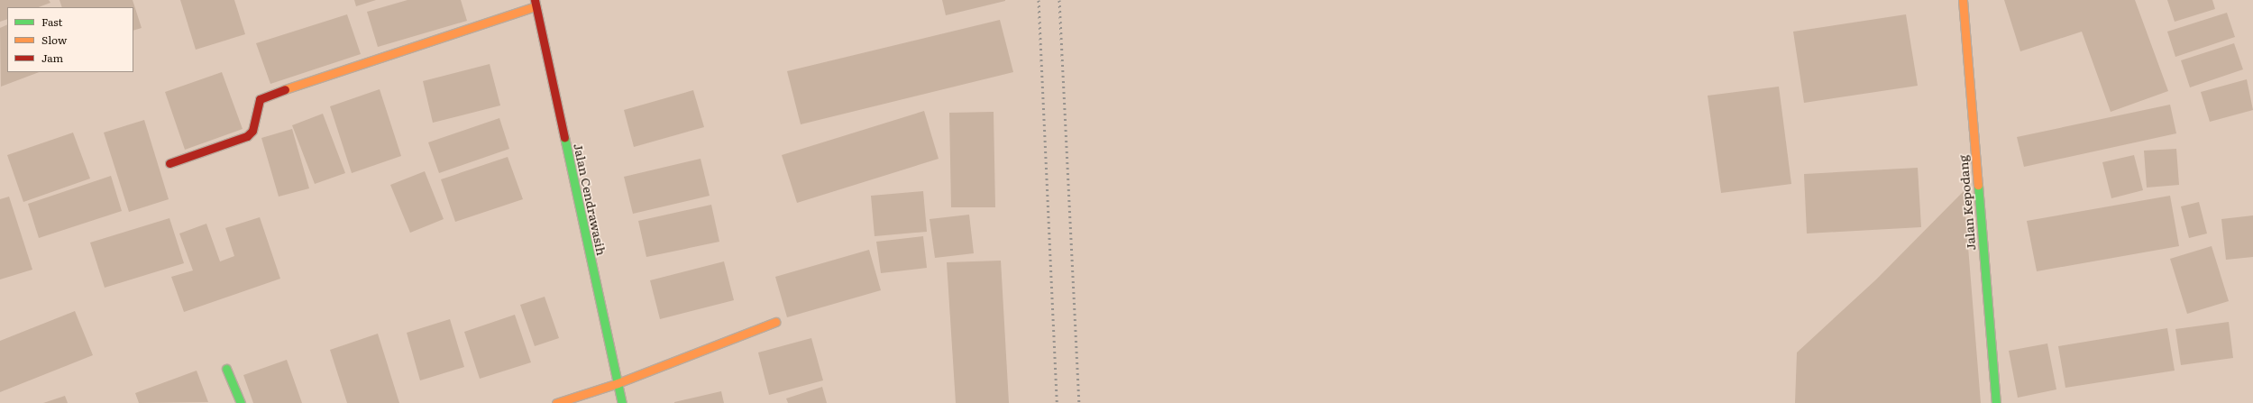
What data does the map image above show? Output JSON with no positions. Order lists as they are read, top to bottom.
{
  "streets": {
    "street": ["Jalan Cendrawasih", "Jalan Kepodang"]
  },
  "legend": ["Fast", "Slow", "Jam"]
}
